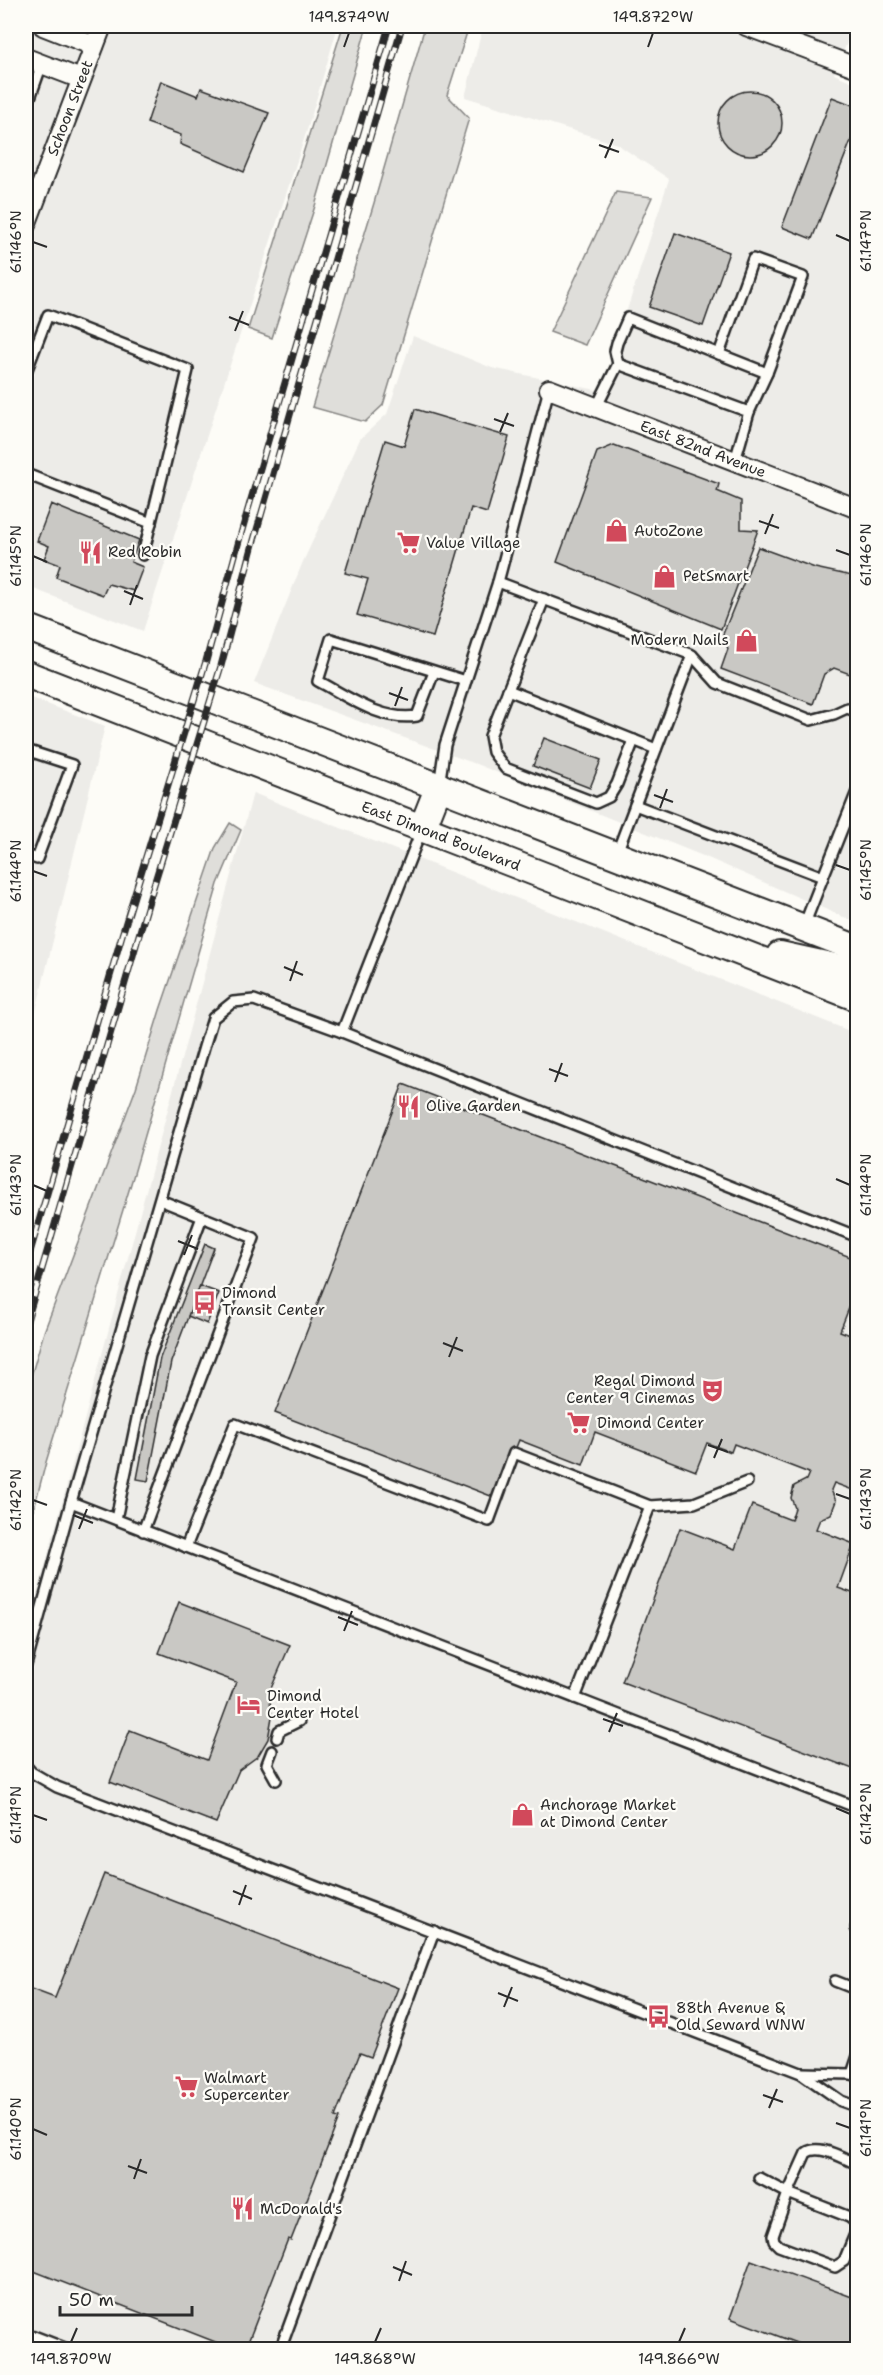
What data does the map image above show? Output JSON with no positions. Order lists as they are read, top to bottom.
{
  "streets": {
    "main road": ["East Dimond Boulevard"],
    "street": ["Schoon Street", "East 82nd Avenue"]
  },
  "places": {
    "shop": [
      "AutoZone",
      "PetSmart",
      "Modern Nails",
      "Anchorage Market at Dimond Center"
    ],
    "supermarket": ["Value Village", "Dimond Center", "Walmart Supercenter"],
    "restaurant": ["Red Robin", "Olive Garden", "McDonald's"],
    "bus stop": ["Dimond Transit Center", "88th Avenue & Old Seward WNW"],
    "theatre": ["Regal Dimond Center 9 Cinemas"],
    "hotel": ["Dimond Center Hotel"]
  },
  "scale_bar": "50 m",
  "coordinates": [
    "149.874°W",
    "149.872°W",
    "61.147°N",
    "61.146°N",
    "61.145°N",
    "61.144°N",
    "61.143°N",
    "61.142°N",
    "61.141°N",
    "61.140°N",
    "149.870°W",
    "149.868°W",
    "149.866°W"
  ]
}
